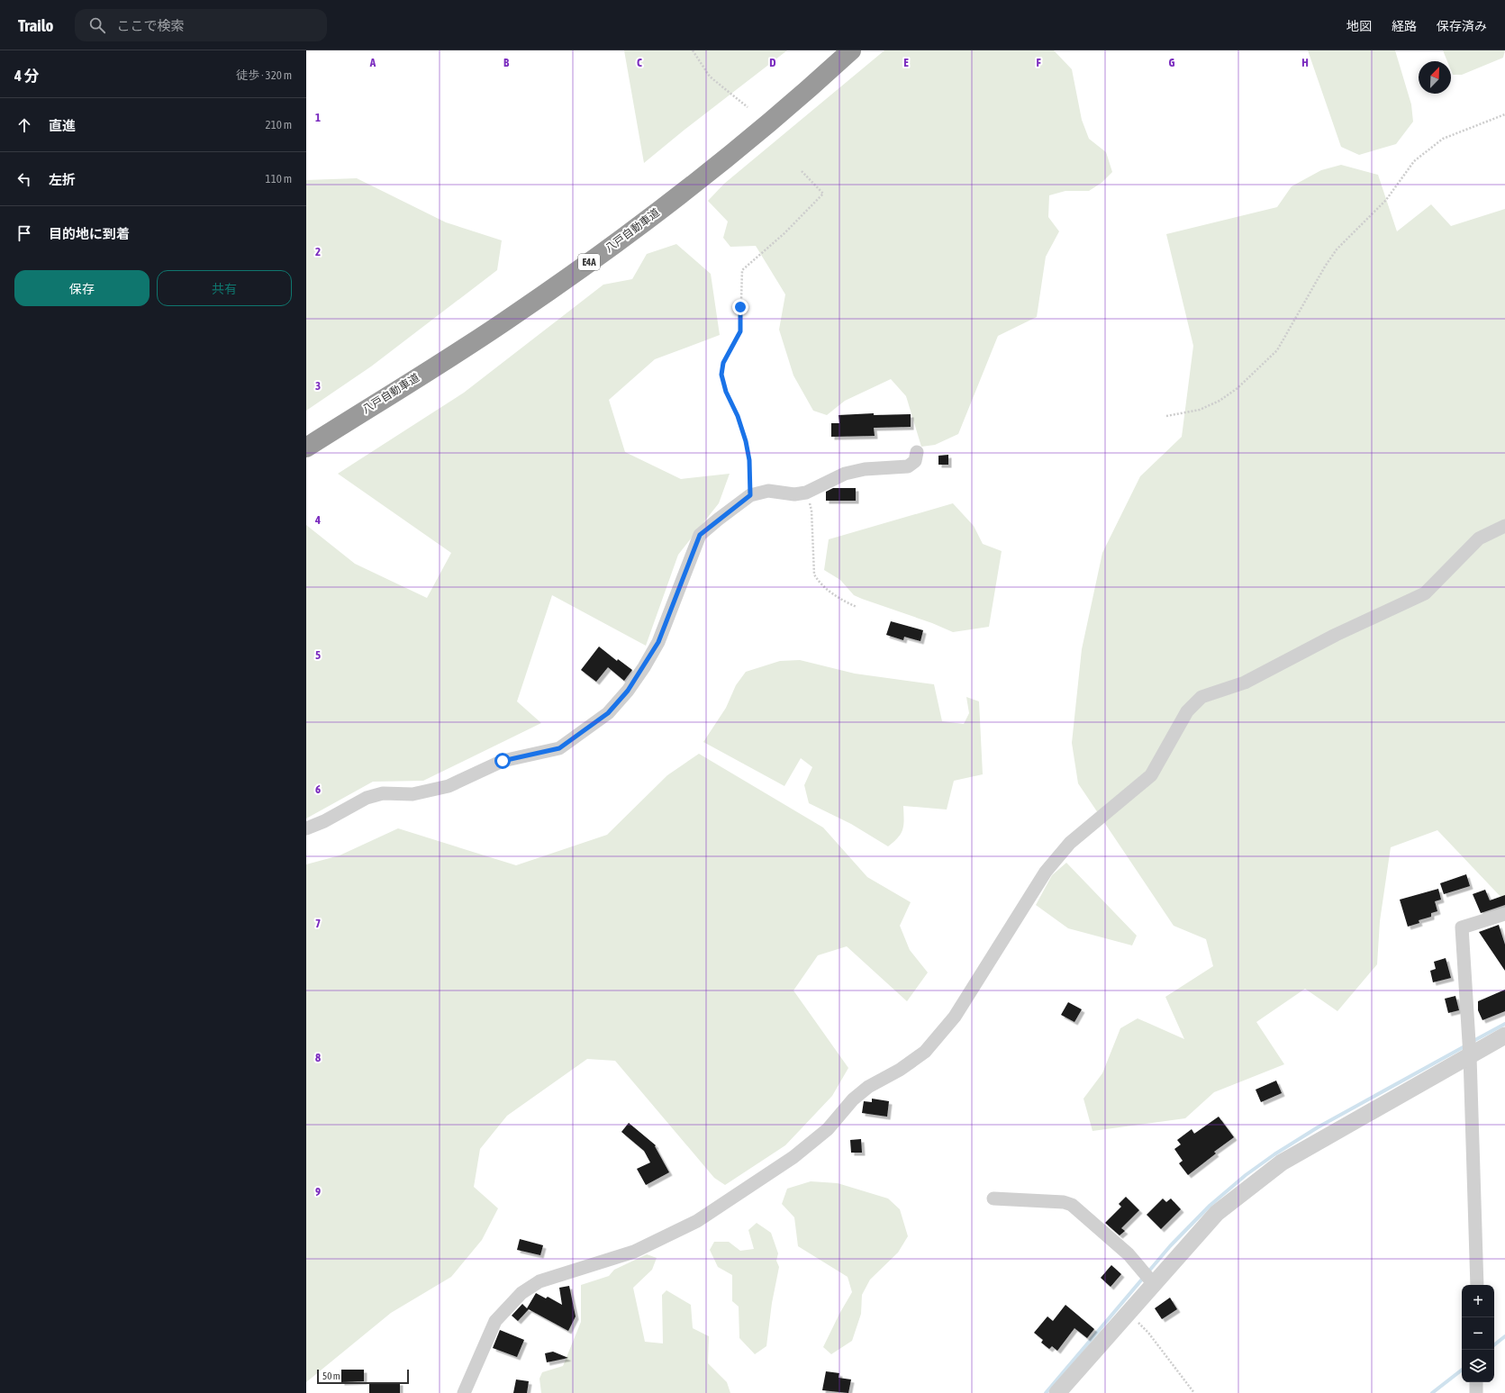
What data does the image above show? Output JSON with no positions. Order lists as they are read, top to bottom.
{
  "streets": {
    "highway": ["八戸自動車道", "E4A"]
  },
  "scale_bar": "50 m",
  "north": "top right",
  "page": {
    "header": "Trailo",
    "search": "ここで検索",
    "nav": ["地図", "経路", "保存済み"],
    "heading": ["4 分", "徒歩 · 320 m"],
    "list": [
      ["直進", "210 m"],
      ["左折", "110 m"],
      "目的地に到着"
    ],
    "buttons": ["保存", "共有"],
    "map_buttons": ["+", "−"],
    "scale": "50 m"
  },
  "grid": {
    "columns": [
      "A",
      "B",
      "C",
      "D",
      "E",
      "F",
      "G",
      "H"
    ],
    "rows": [
      "1",
      "2",
      "3",
      "4",
      "5",
      "6",
      "7",
      "8",
      "9"
    ]
  }
}
